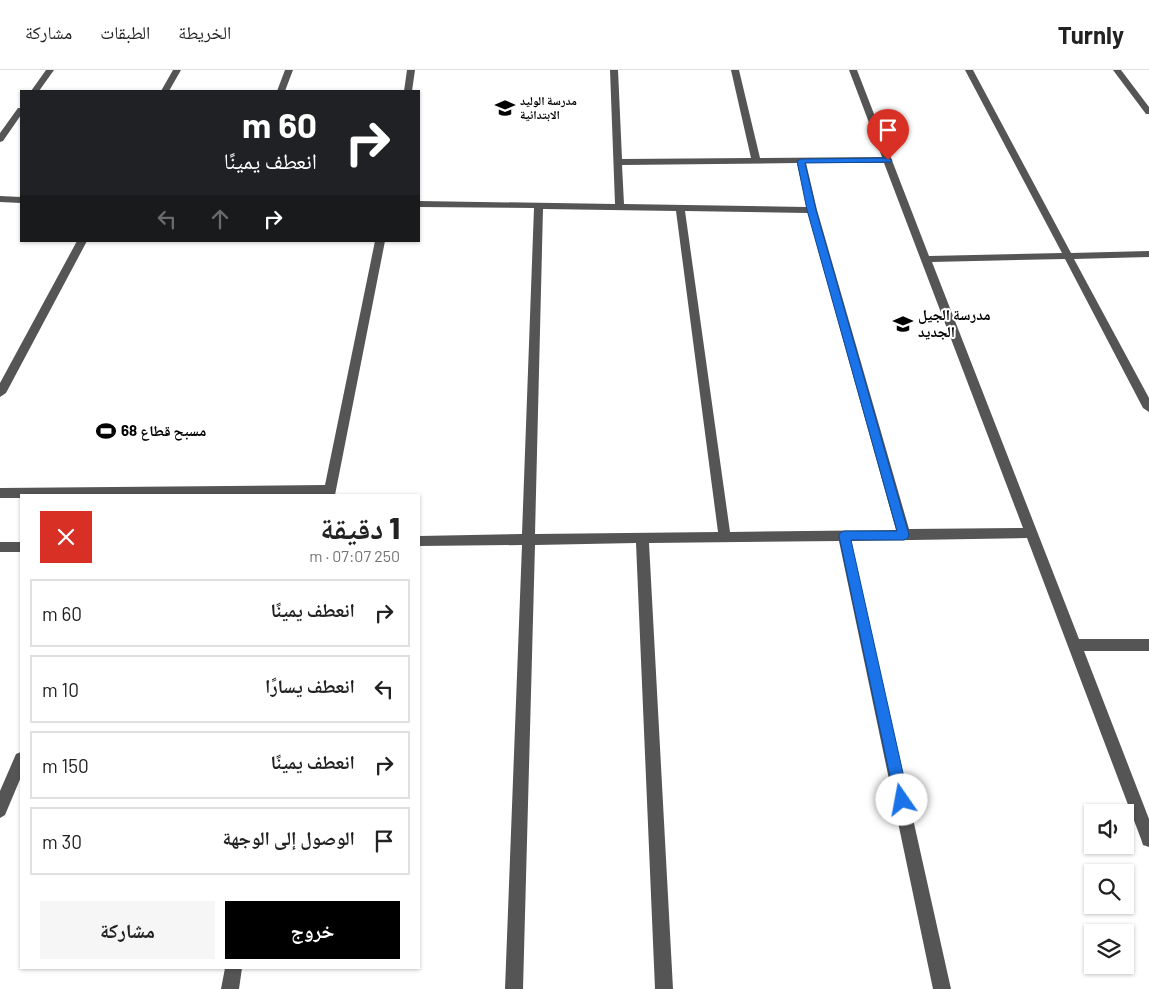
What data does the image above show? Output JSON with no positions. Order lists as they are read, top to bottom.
{
  "places": {
    "school or university": ["مدرسة الوليد الابتدائية", "مدرسة الجيل الجديد"],
    "sports": ["مسبح قطاع 68"]
  },
  "page": {
    "header": "Turnly",
    "nav": ["الخريطة", "الطبقات", "مشاركة"],
    "turn": ["60 m", "انعطف يمينًا"],
    "heading": ["1 دقيقة", "250 m · 07:07"],
    "list": [
      {
        "name": "انعطف يمينًا",
        "value": "60 m"
      },
      {
        "name": "انعطف يسارًا",
        "value": "10 m"
      },
      {
        "name": "انعطف يمينًا",
        "value": "150 m"
      },
      {
        "name": "الوصول إلى الوجهة",
        "value": "30 m"
      }
    ],
    "buttons": ["خروج", "مشاركة"]
  }
}
